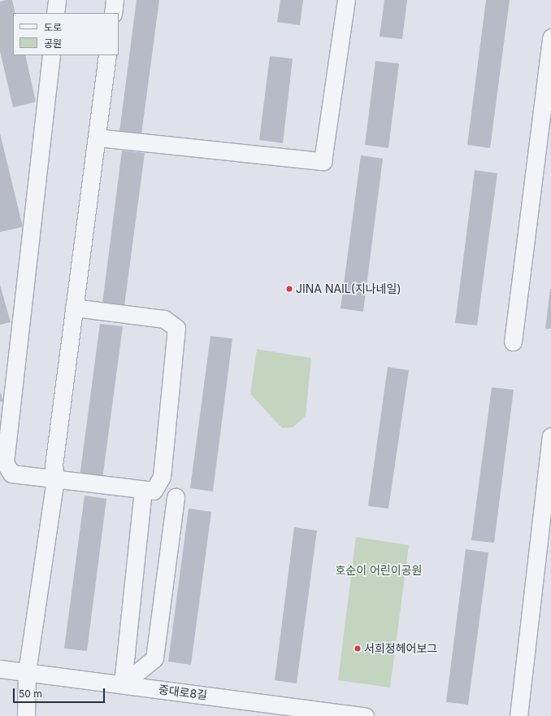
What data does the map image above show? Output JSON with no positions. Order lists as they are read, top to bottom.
{
  "streets": {
    "street": ["중대로8길"]
  },
  "parks": ["호순이 어린이공원"],
  "places": ["JINA NAIL(지나네일)", "서희정헤어보그"],
  "legend": ["도로", "공원"],
  "scale_bar": "50 m"
}
